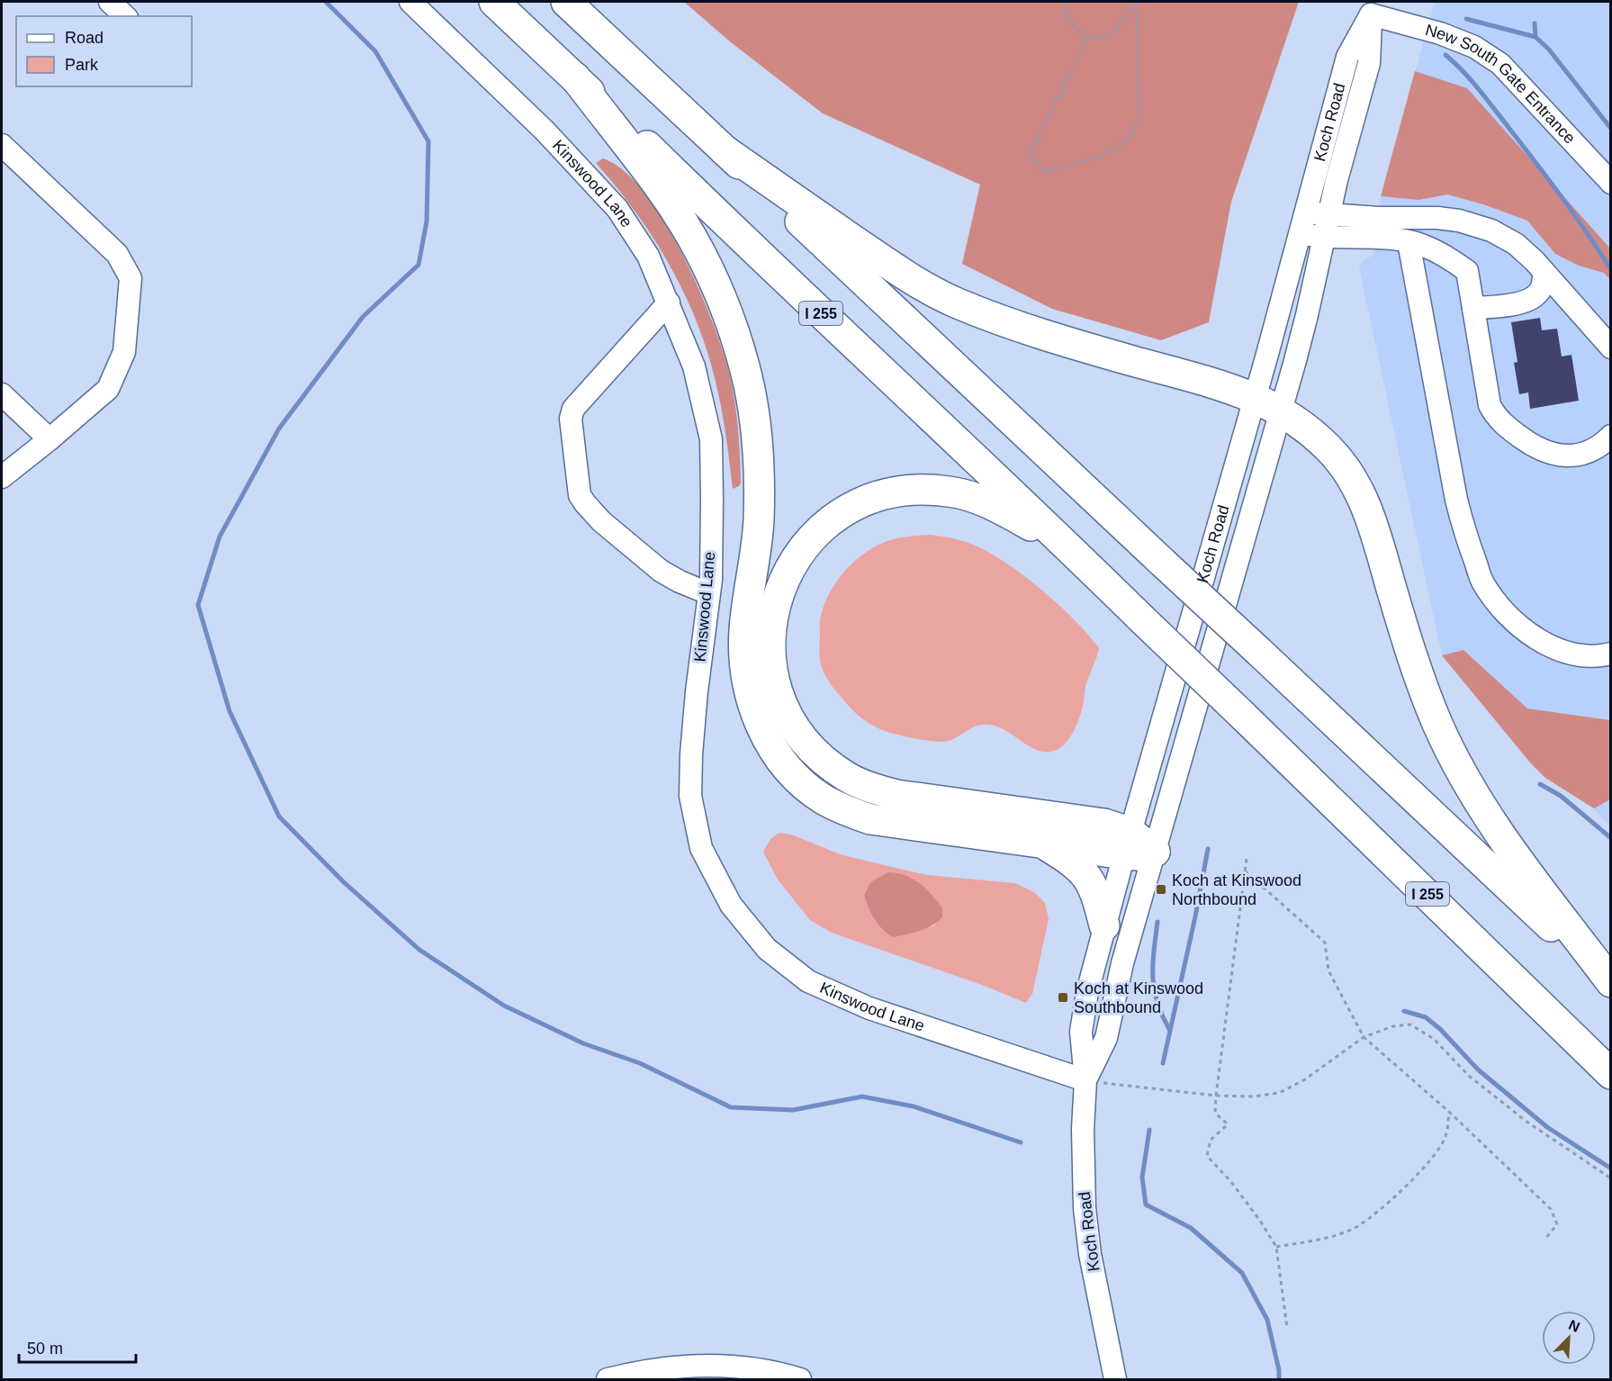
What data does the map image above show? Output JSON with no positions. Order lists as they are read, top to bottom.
{
  "streets": {
    "highway": ["I 255"],
    "street": ["New South Gate Entrance", "Koch Road", "Kinswood Lane"]
  },
  "crossings": [
    ["New South Gate Entrance", "Koch Road"],
    ["Koch Road", "Kinswood Lane"]
  ],
  "places": {
    "transit": ["Koch at Kinswood Northbound", "Koch at Kinswood Southbound"]
  },
  "legend": ["Road", "Park"],
  "scale_bar": "50 m",
  "north": "top right"
}
